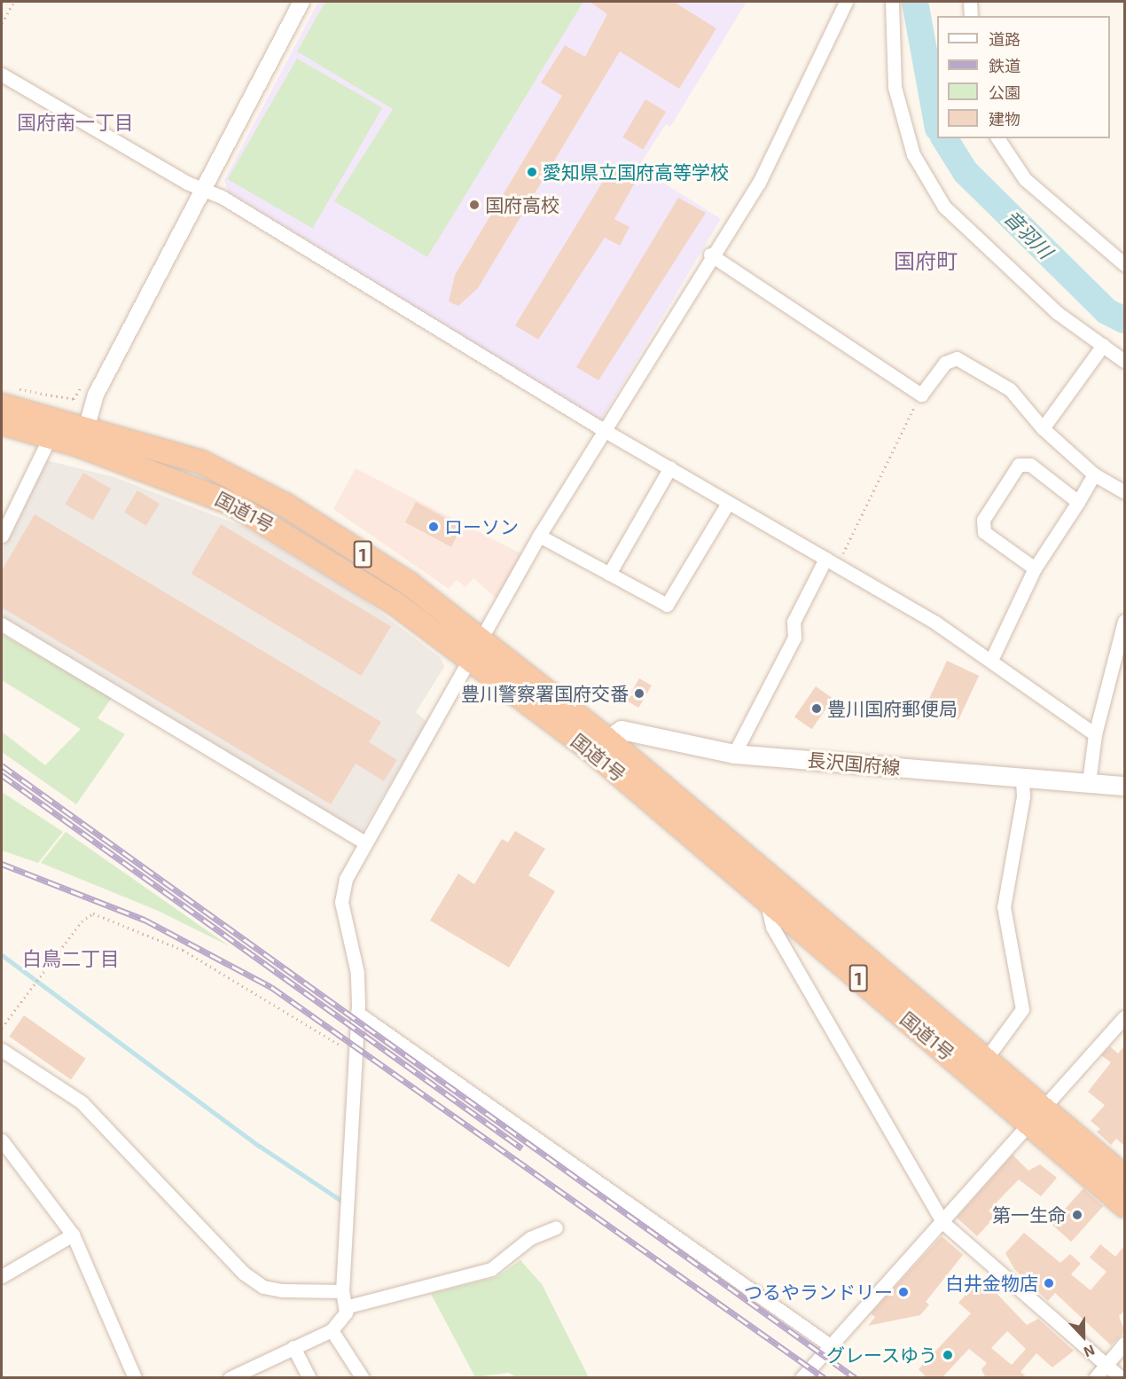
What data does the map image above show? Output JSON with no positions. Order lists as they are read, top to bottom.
{
  "streets": {
    "highway": ["国道1号", "1"],
    "main road": ["長沢国府線"]
  },
  "crossings": [
    ["国道1号", "長沢国府線"]
  ],
  "districts": ["国府南一丁目", "国府町", "白鳥二丁目"],
  "water": ["音羽川"],
  "places": [
    "愛知県立国府高等学校",
    "国府高校",
    "ローソン",
    "豊川警察署国府交番",
    "豊川国府郵便局",
    "第一生命",
    "白井金物店",
    "つるやランドリー",
    "グレースゆう"
  ],
  "legend": [
    "道路",
    "鉄道",
    "公園",
    "建物"
  ],
  "north": "bottom"
}
